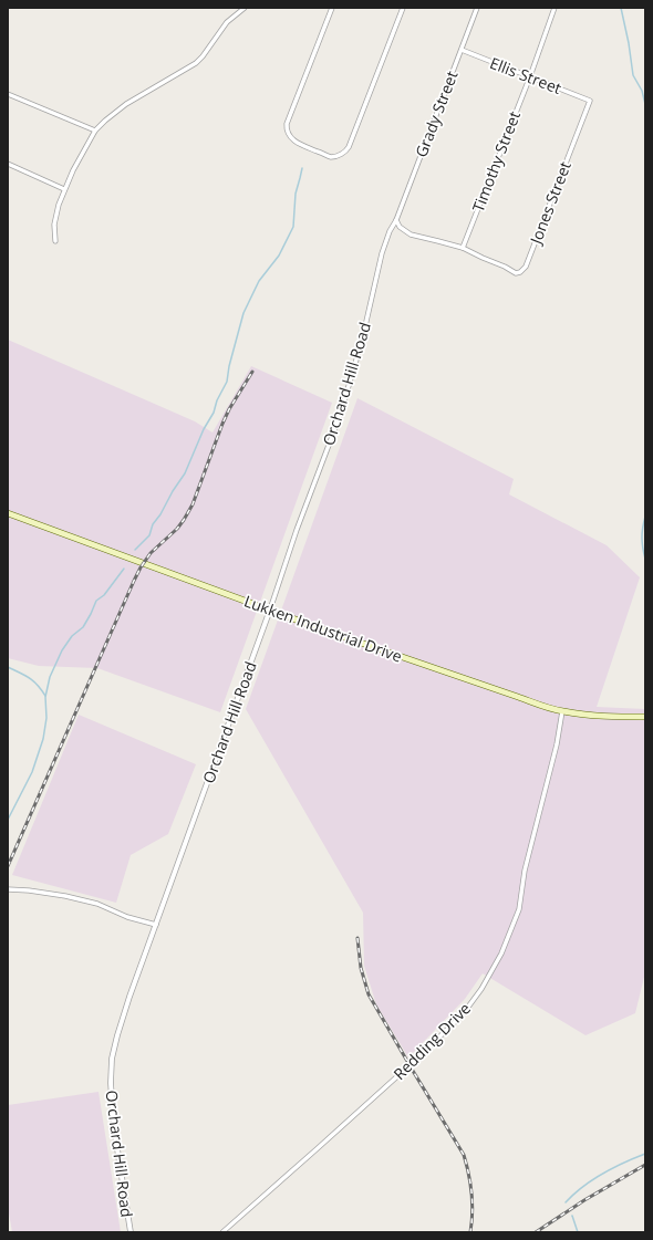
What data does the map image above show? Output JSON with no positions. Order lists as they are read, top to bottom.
{
  "streets": {
    "main road": ["Lukken Industrial Drive"],
    "street": [
      "Ellis Street",
      "Grady Street",
      "Timothy Street",
      "Jones Street",
      "Orchard Hill Road",
      "Redding Drive"
    ]
  },
  "crossings": [
    ["Ellis Street", "Grady Street"],
    ["Ellis Street", "Timothy Street"],
    ["Ellis Street", "Jones Street"],
    ["Grady Street", "Orchard Hill Road"],
    ["Timothy Street", "Jones Street"],
    ["Orchard Hill Road", "Lukken Industrial Drive"],
    ["Lukken Industrial Drive", "Redding Drive"]
  ]
}
